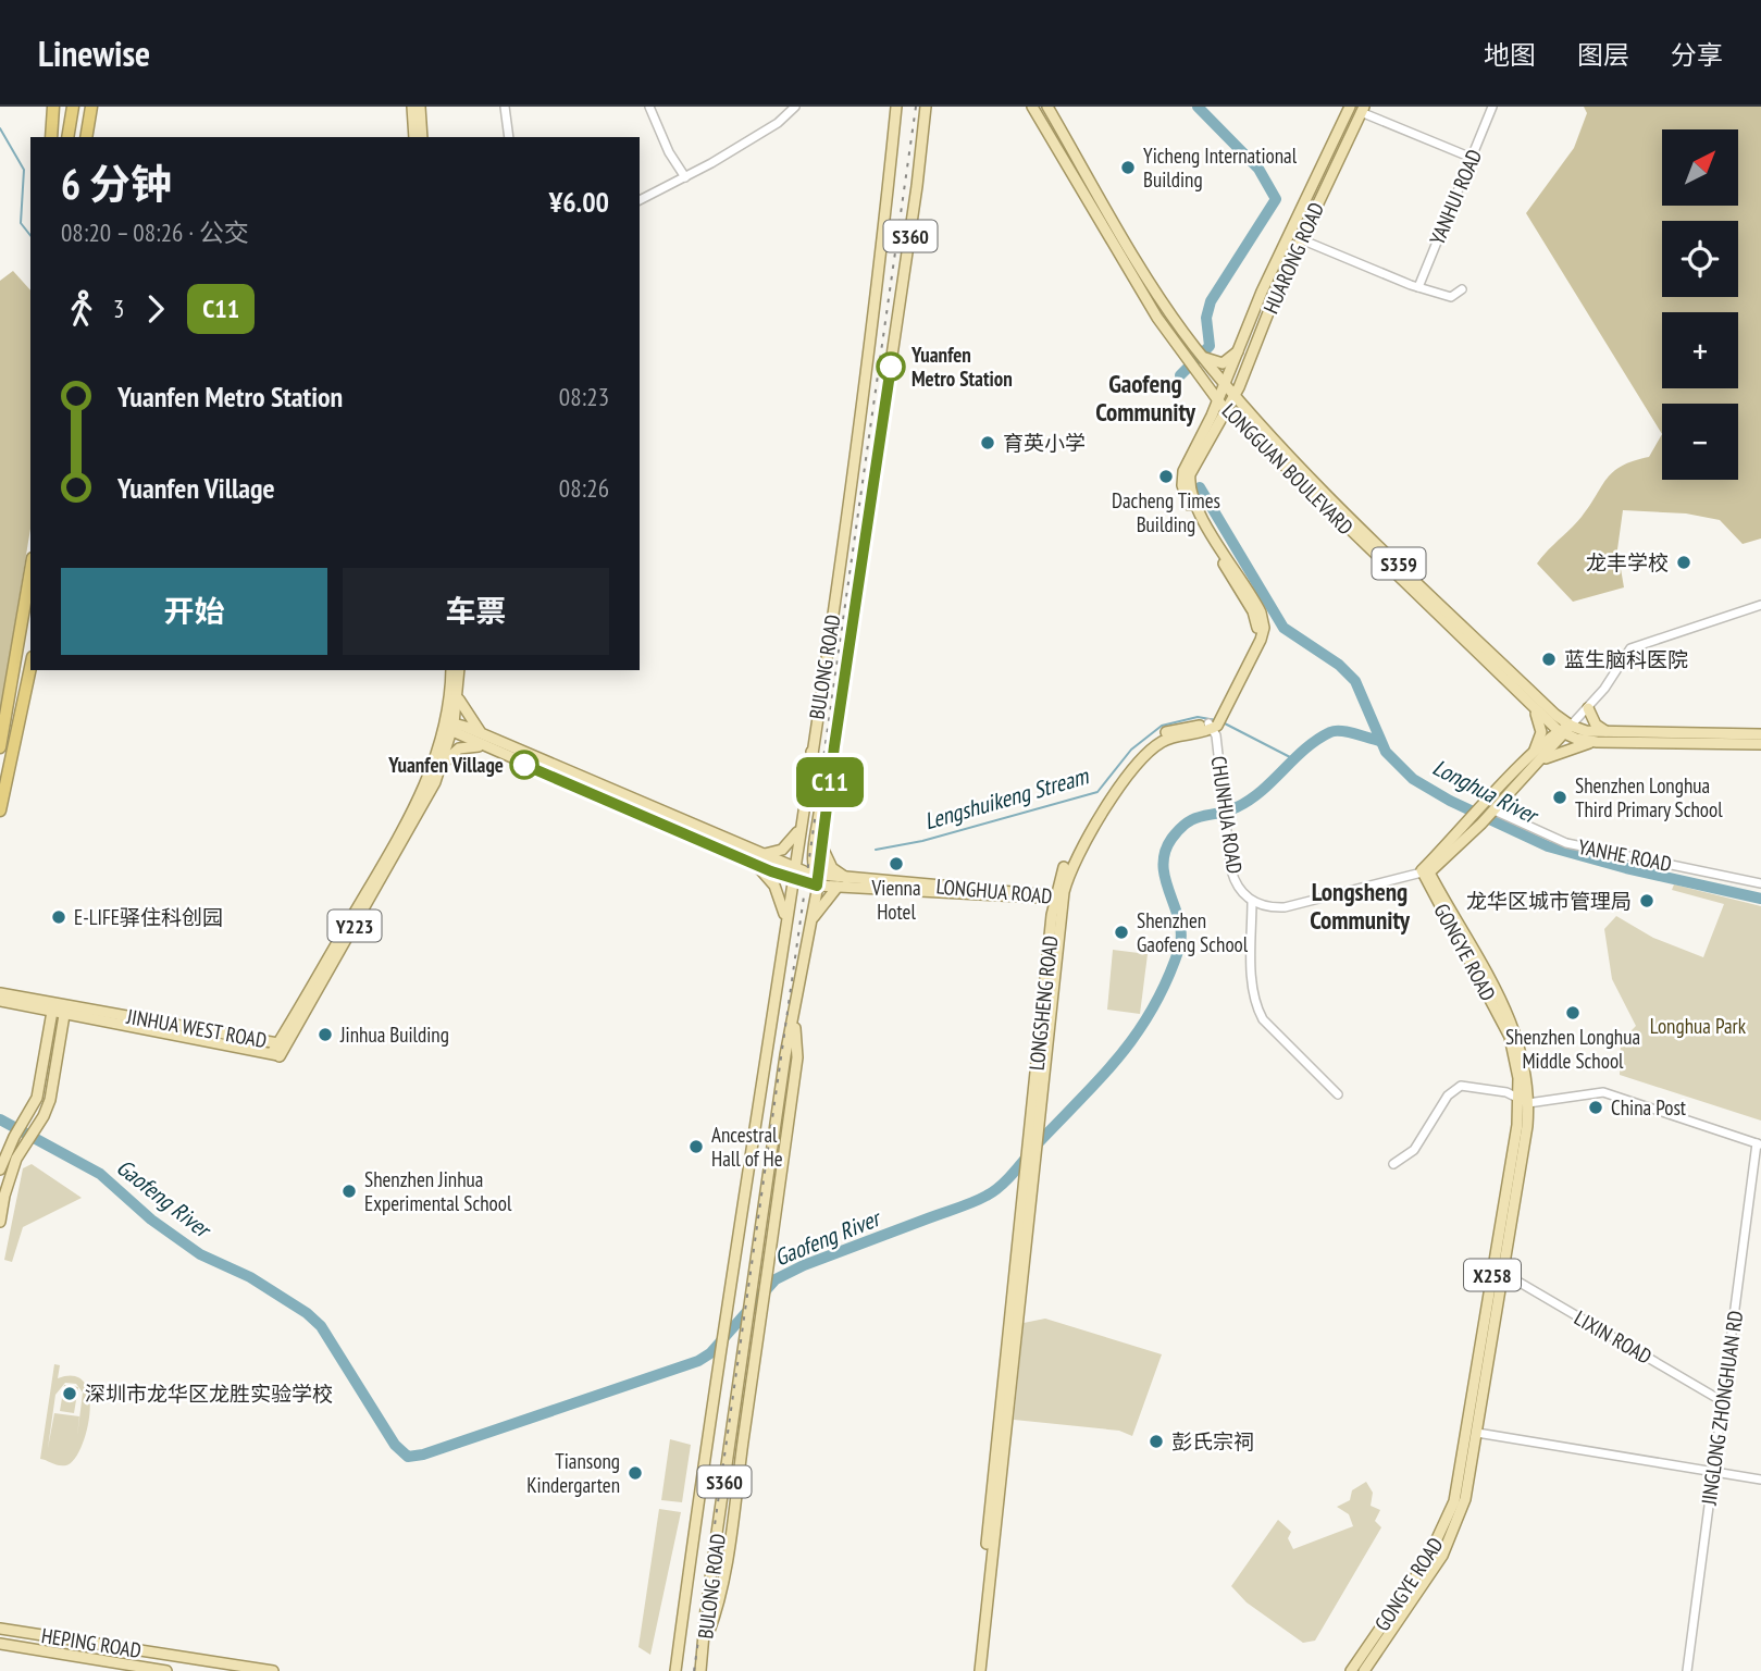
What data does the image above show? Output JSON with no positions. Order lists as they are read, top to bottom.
{
  "streets": {
    "main road": [
      "S360",
      "HUARONG ROAD",
      "LONGGUAN BOULEVARD",
      "S359",
      "BULONG ROAD",
      "LONGHUA ROAD",
      "Y223",
      "GONGYE ROAD",
      "LONGSHENG ROAD",
      "JINHUA WEST ROAD",
      "X258",
      "HEPING ROAD"
    ],
    "street": [
      "YANHUI ROAD",
      "CHUNHUA ROAD",
      "YANHE ROAD",
      "LIXIN ROAD",
      "JINGLONG ZHONGHUAN RD"
    ]
  },
  "crossings": [
    ["HUARONG ROAD", "LONGGUAN BOULEVARD"],
    ["BULONG ROAD", "LONGHUA ROAD"],
    ["CHUNHUA ROAD", "LONGSHENG ROAD"],
    ["LONGHUA ROAD", "Y223"],
    ["LONGHUA ROAD", "LONGSHENG ROAD"],
    ["Y223", "JINHUA WEST ROAD"],
    ["GONGYE ROAD", "LIXIN ROAD"],
    ["LIXIN ROAD", "JINGLONG ZHONGHUAN RD"]
  ],
  "districts": ["Gaofeng Community", "Longsheng Community"],
  "water": ["Longhua River", "Lengshuikeng Stream", "Gaofeng River"],
  "parks": ["Longhua Park"],
  "places": [
    "Yicheng International Building",
    "Yuanfen Metro Station",
    "育英小学",
    "Dacheng Times Building",
    "龙丰学校",
    "蓝生脑科医院",
    "Yuanfen Village",
    "Shenzhen Longhua Third Primary School",
    "Vienna Hotel",
    "龙华区城市管理局",
    "E-LIFE驿住科创园",
    "Shenzhen Gaofeng School",
    "Shenzhen Longhua Middle School",
    "Jinhua Building",
    "China Post",
    "Ancestral Hall of He",
    "Shenzhen Jinhua Experimental School",
    "深圳市龙华区龙胜实验学校",
    "彭氏宗祠",
    "Tiansong Kindergarten"
  ],
  "lines": ["bus line C11"],
  "north": "top right",
  "page": {
    "header": "Linewise",
    "nav": ["地图", "图层", "分享"],
    "on_map": "C11",
    "map_buttons": ["+", "−"],
    "heading": ["6 分钟", "08:20 – 08:26 · 公交", "¥6.00"],
    "legs": ["3", "C11"],
    "list": [
      {
        "name": "Yuanfen Metro Station",
        "value": "08:23"
      },
      {
        "name": "Yuanfen Village",
        "value": "08:26"
      }
    ],
    "buttons": ["开始", "车票"]
  }
}
